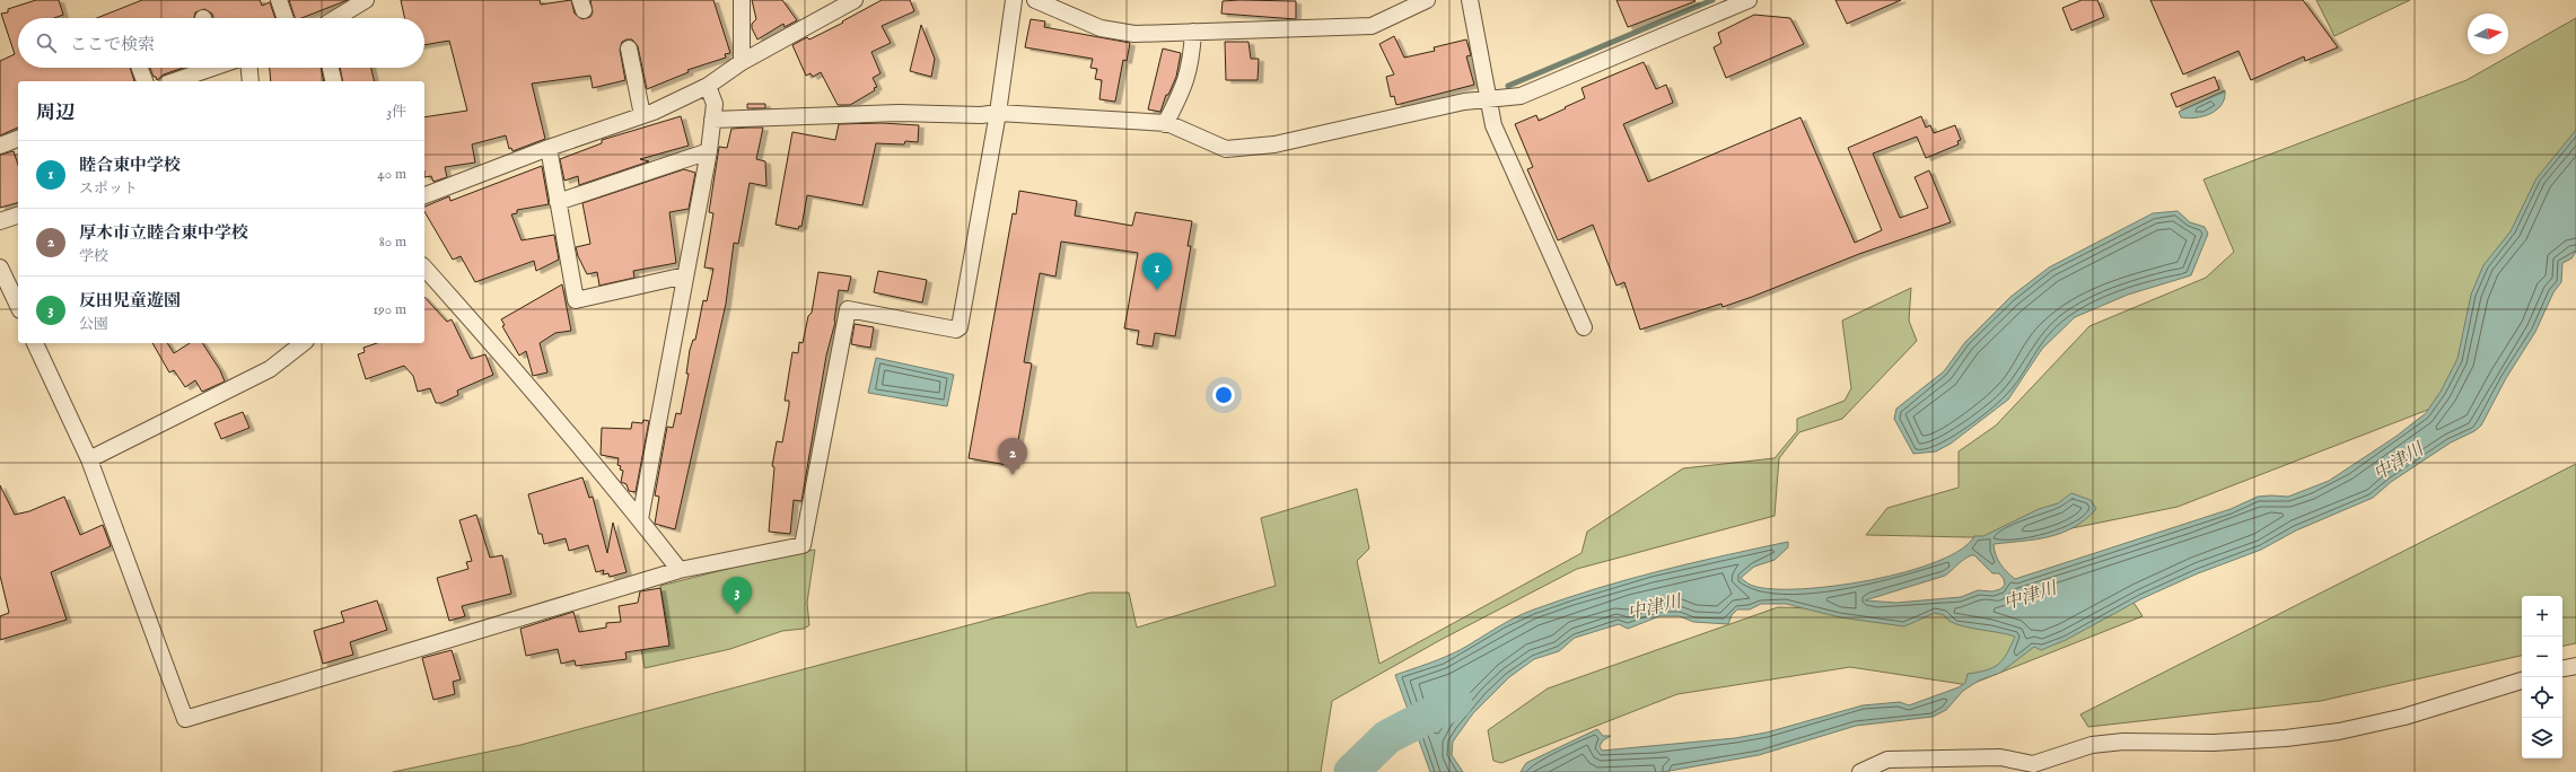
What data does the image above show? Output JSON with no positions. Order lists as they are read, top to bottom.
{
  "water": ["中津川"],
  "north": "right",
  "page": {
    "search": "ここで検索",
    "heading": ["周辺", "3件"],
    "list": [
      {
        "mark": "1",
        "name": "睦合東中学校",
        "note": "スポット",
        "value": "40 m"
      },
      {
        "mark": "2",
        "name": "厚木市立睦合東中学校",
        "note": "学校",
        "value": "80 m"
      },
      {
        "mark": "3",
        "name": "反田児童遊園",
        "note": "公園",
        "value": "190 m"
      }
    ],
    "pins": ["1", "2", "3"],
    "map_buttons": ["+", "−"]
  }
}
